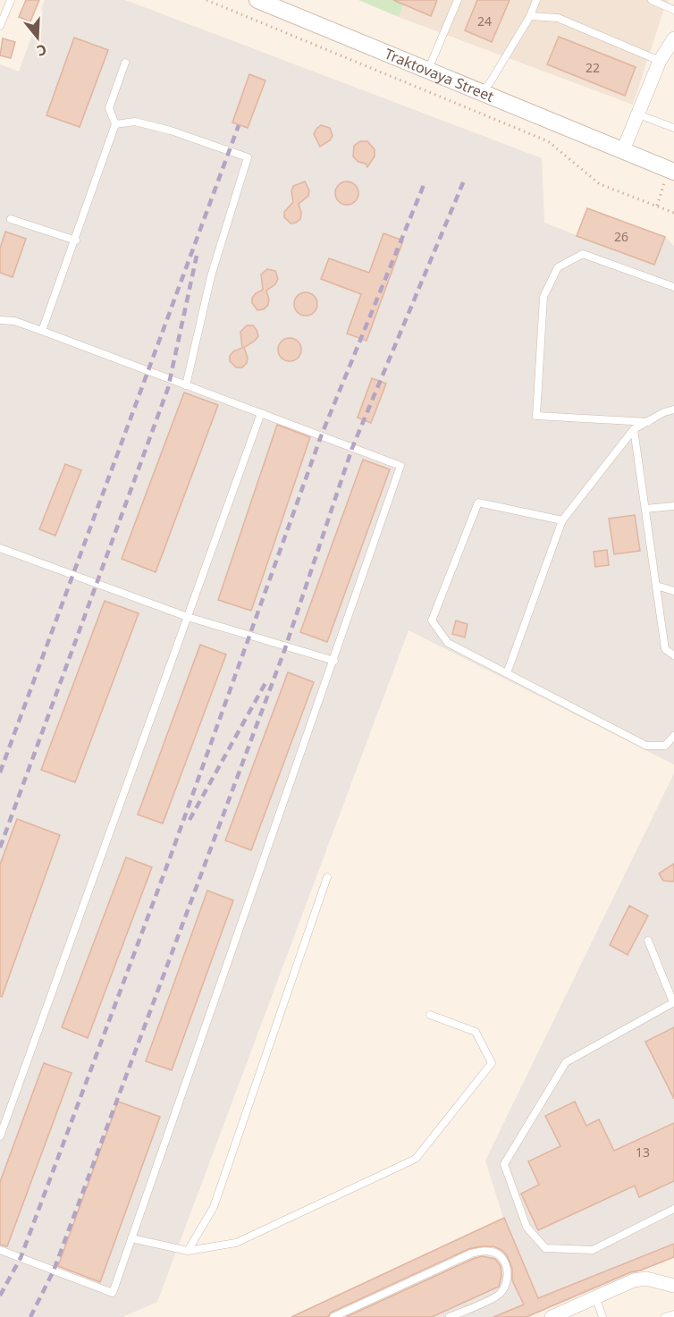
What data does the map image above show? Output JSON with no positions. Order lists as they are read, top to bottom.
{
  "streets": {
    "street": ["Traktovaya Street"]
  },
  "house_numbers": [
    "24",
    "22",
    "26",
    "13"
  ],
  "north": "bottom"
}
